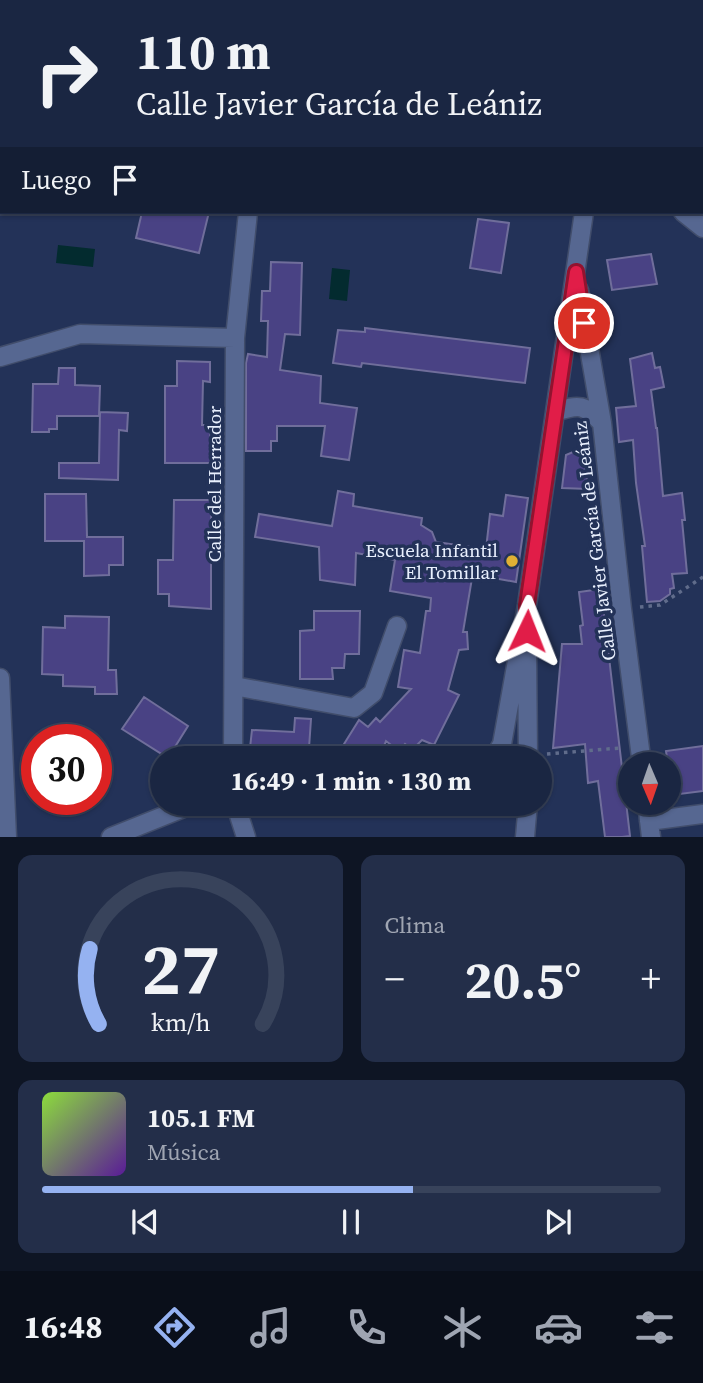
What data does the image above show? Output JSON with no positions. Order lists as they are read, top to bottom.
{
  "streets": {
    "street": ["Calle del Herrador", "Calle Javier García de Leániz"]
  },
  "places": ["Escuela Infantil El Tomillar"],
  "north": "bottom",
  "page": {
    "turn": ["110 m", "Calle Javier García de Leániz"],
    "then": "Luego",
    "limit": "30",
    "trip": "16:49 · 1 min · 130 m",
    "tile": "Clima",
    "heat": ["−", "20.5°", "+"],
    "song": ["105.1 FM", "Música"],
    "tabs": "16:48",
    "gauge": ["27", "km/h"]
  }
}
